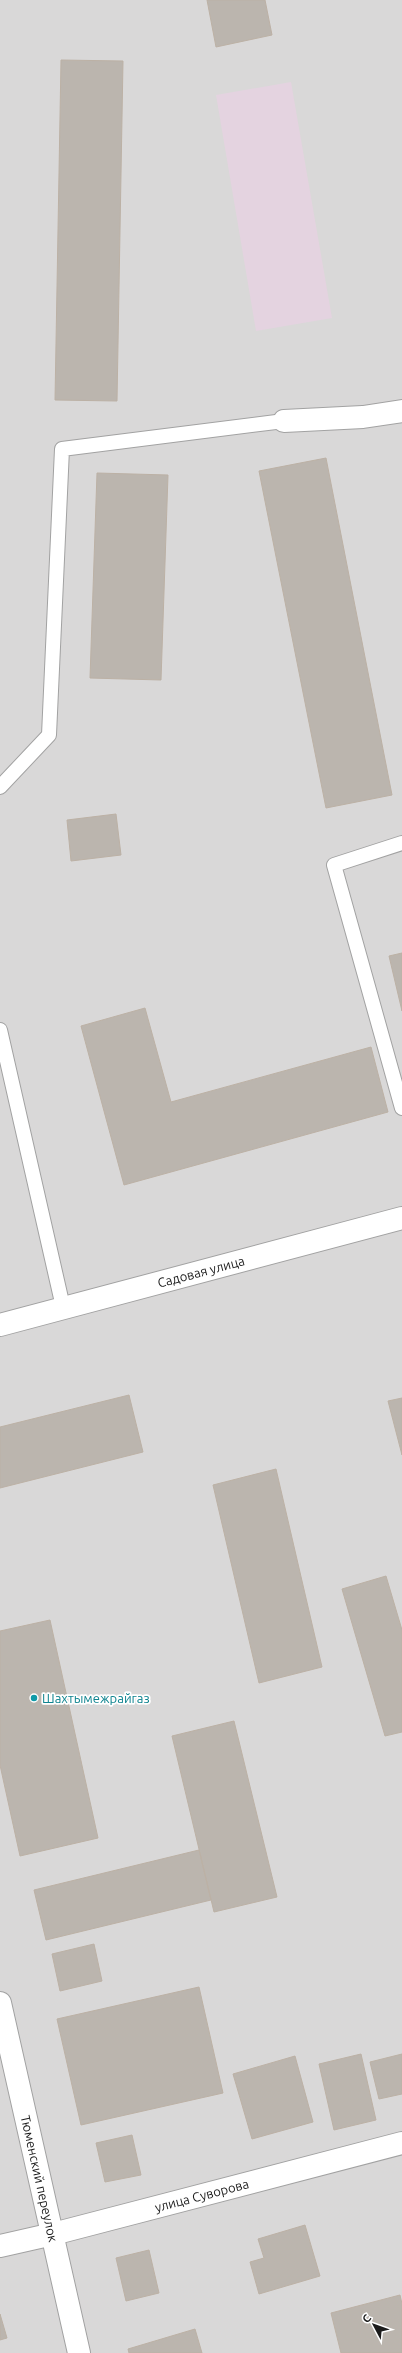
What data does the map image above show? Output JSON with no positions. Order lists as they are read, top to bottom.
{
  "streets": {
    "street": ["Садовая улица", "Тюменский переулок", "улица Суворова"]
  },
  "crossings": [
    ["Тюменский переулок", "улица Суворова"]
  ],
  "places": ["Шахтымежрайгаз"],
  "north": "top left"
}
